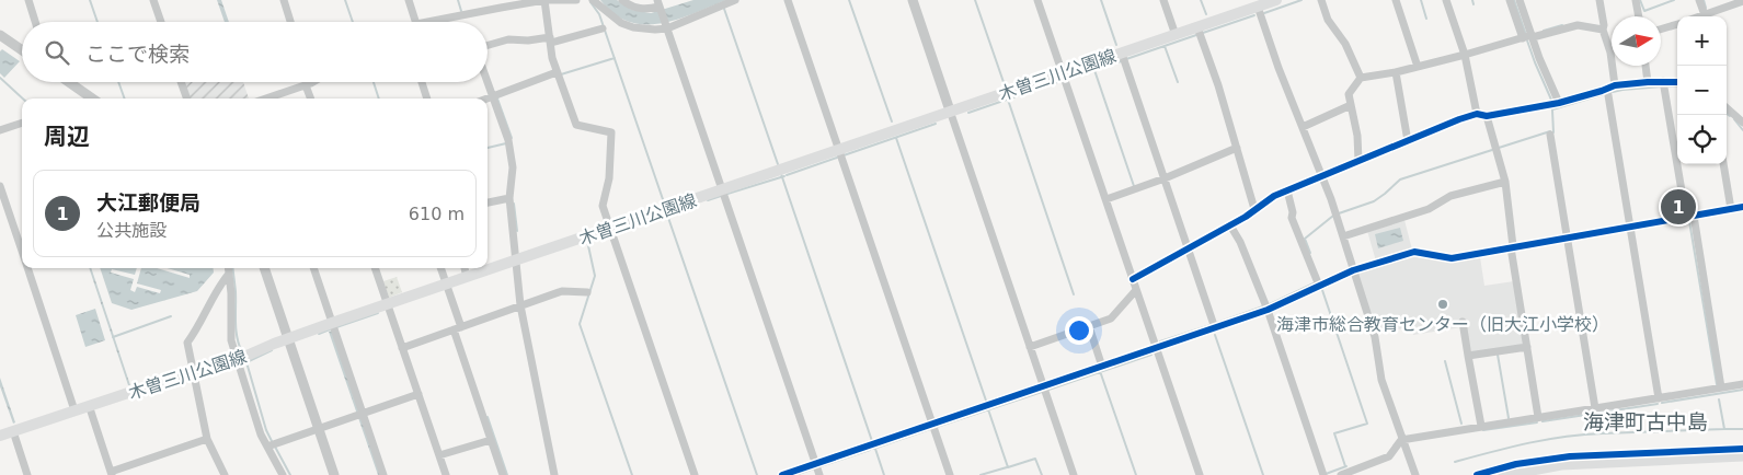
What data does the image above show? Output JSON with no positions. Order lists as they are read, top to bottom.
{
  "streets": {
    "main road": ["木曽三川公園線"]
  },
  "districts": ["海津町古中島"],
  "places": ["海津市総合教育センター（旧大江小学校）"],
  "north": "right",
  "page": {
    "map_buttons": ["+", "−"],
    "search": "ここで検索",
    "heading": "周辺",
    "list": [
      {
        "mark": "1",
        "name": "大江郵便局",
        "note": "公共施設",
        "value": "610 m"
      }
    ],
    "pins": "1"
  }
}
